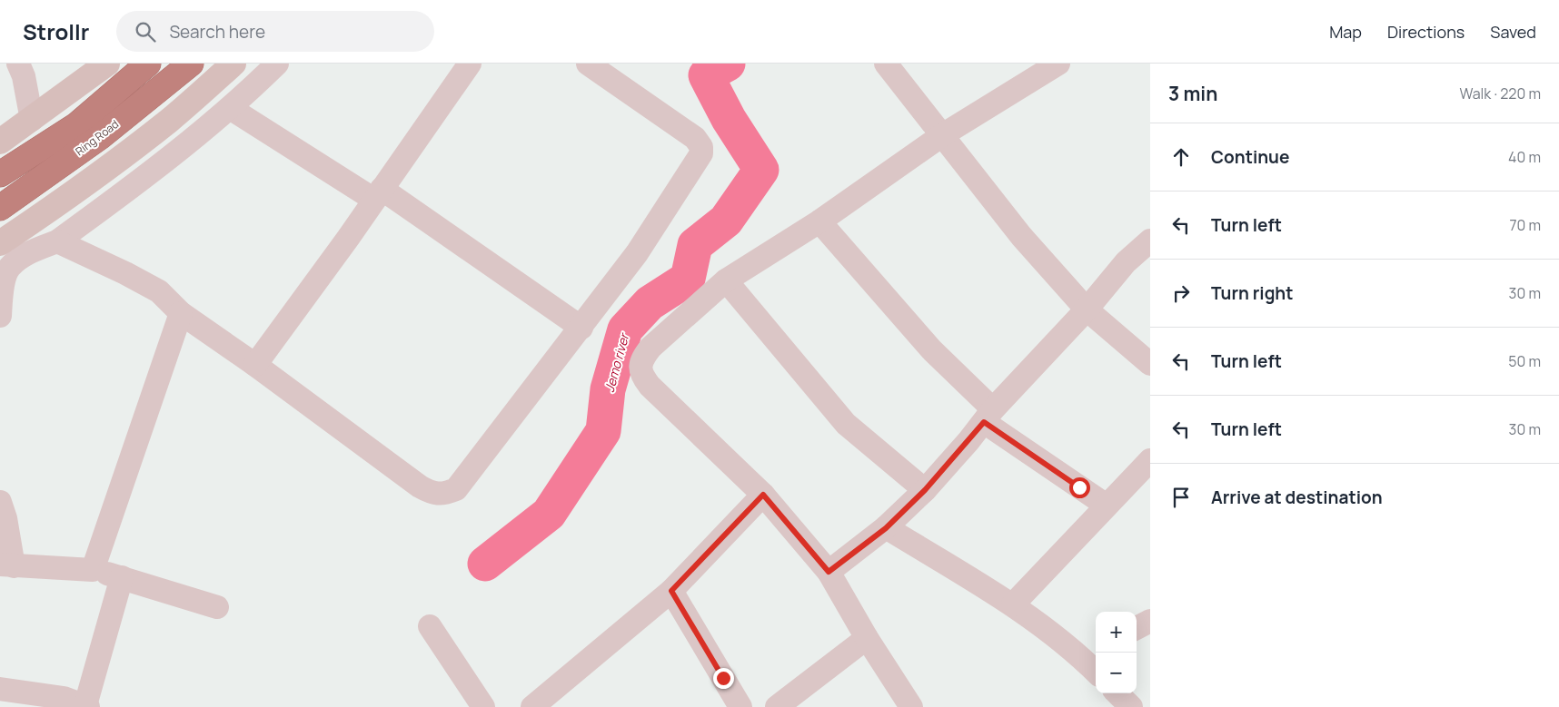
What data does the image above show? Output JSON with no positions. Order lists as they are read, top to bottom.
{
  "streets": {
    "highway": ["Ring Road"]
  },
  "water": ["Jemo river"],
  "page": {
    "header": "Strollr",
    "search": "Search here",
    "nav": ["Map", "Directions", "Saved"],
    "heading": ["3 min", "Walk · 220 m"],
    "list": [
      ["Continue", "40 m"],
      ["Turn left", "70 m"],
      ["Turn right", "30 m"],
      ["Turn left", "50 m"],
      ["Turn left", "30 m"],
      "Arrive at destination"
    ],
    "map_buttons": ["+", "−"]
  }
}
